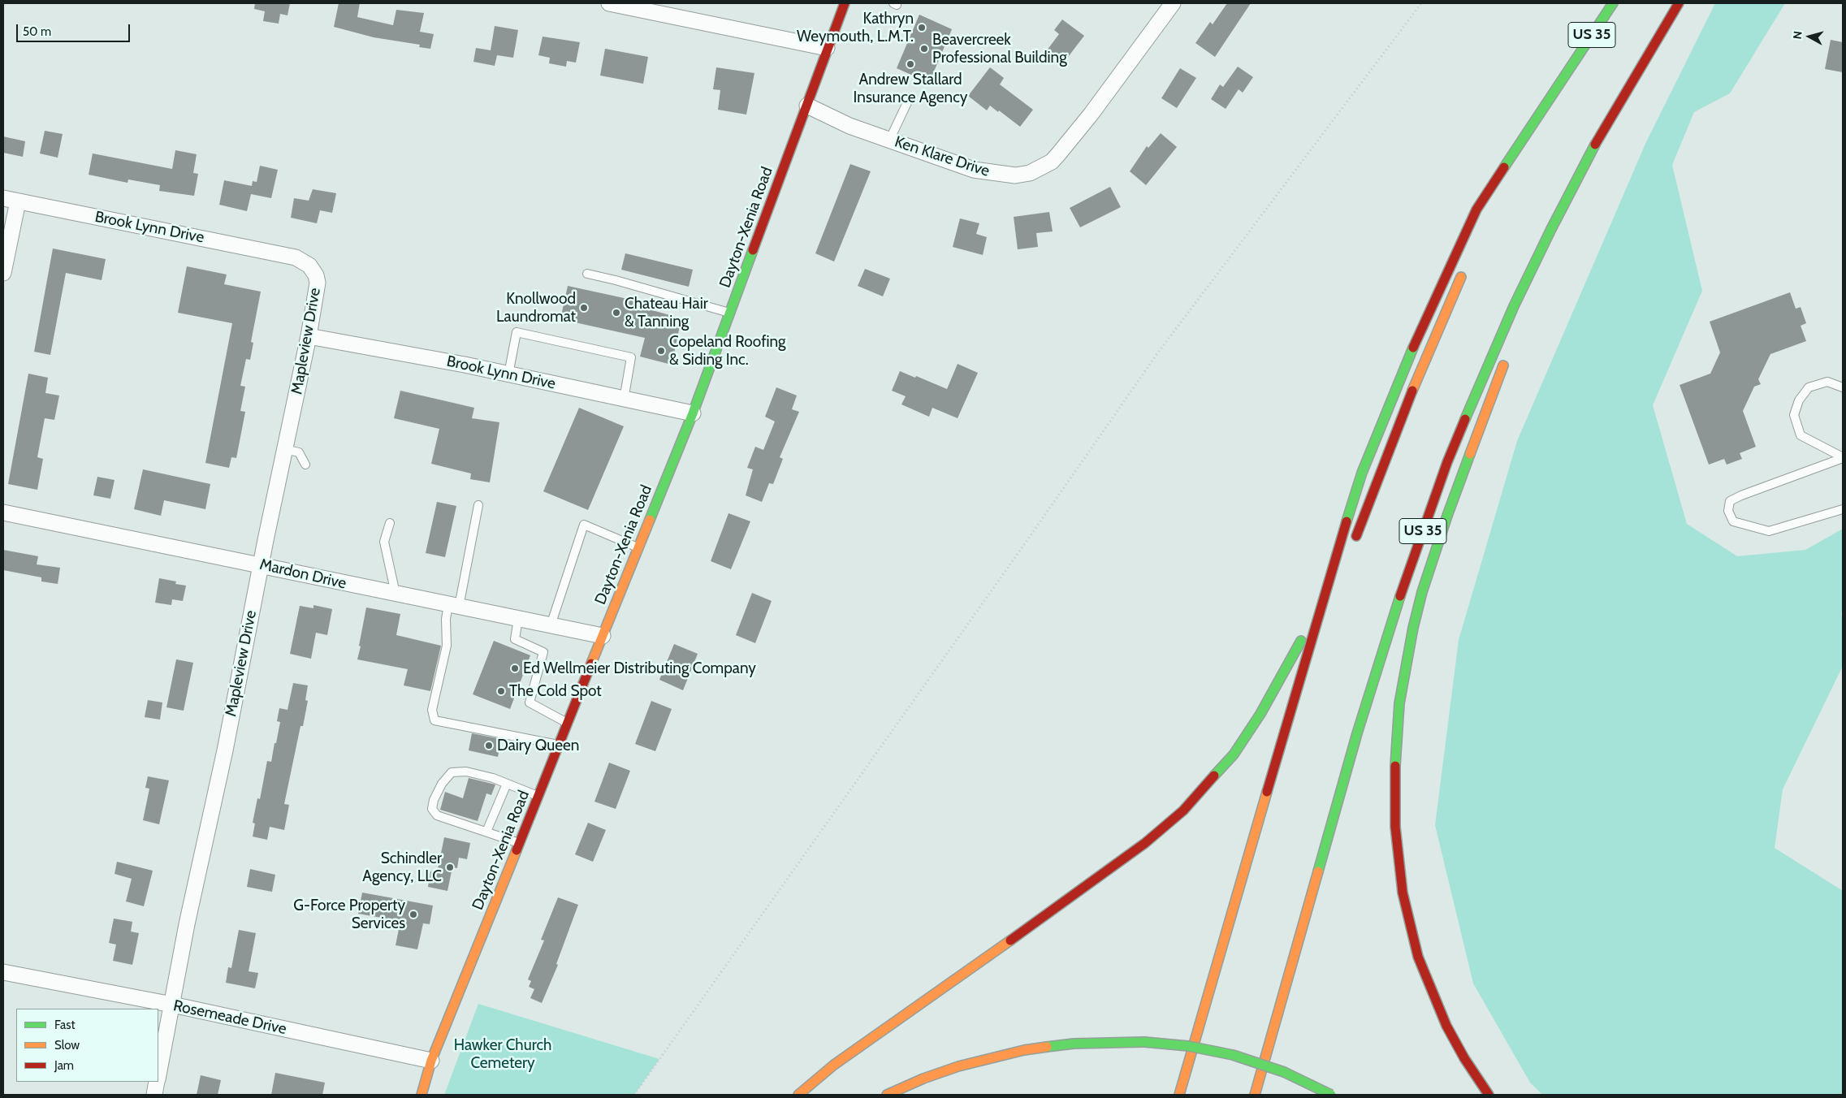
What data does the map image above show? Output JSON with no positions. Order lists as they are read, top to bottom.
{
  "streets": {
    "main road": ["US 35", "Dayton-Xenia Road"],
    "street": [
      "Ken Klare Drive",
      "Brook Lynn Drive",
      "Mapleview Drive",
      "Mardon Drive",
      "Rosemeade Drive"
    ]
  },
  "crossings": [
    ["Ken Klare Drive", "Dayton-Xenia Road"],
    ["Brook Lynn Drive", "Dayton-Xenia Road"],
    ["Brook Lynn Drive", "Mapleview Drive"],
    ["Dayton-Xenia Road", "Mardon Drive"],
    ["Dayton-Xenia Road", "Rosemeade Drive"],
    ["Mapleview Drive", "Mardon Drive"],
    ["Mapleview Drive", "Rosemeade Drive"]
  ],
  "parks": ["Hawker Church Cemetery"],
  "places": [
    "Kathryn Weymouth, L.M.T.",
    "Beavercreek Professional Building",
    "Andrew Stallard Insurance Agency",
    "Knollwood Laundromat",
    "Chateau Hair & Tanning",
    "Copeland Roofing & Siding Inc.",
    "Ed Wellmeier Distributing Company",
    "The Cold Spot",
    "Dairy Queen",
    "Schindler Agency, LLC",
    "G-Force Property Services"
  ],
  "legend": ["Fast", "Slow", "Jam"],
  "scale_bar": "50 m",
  "north": "left"
}
